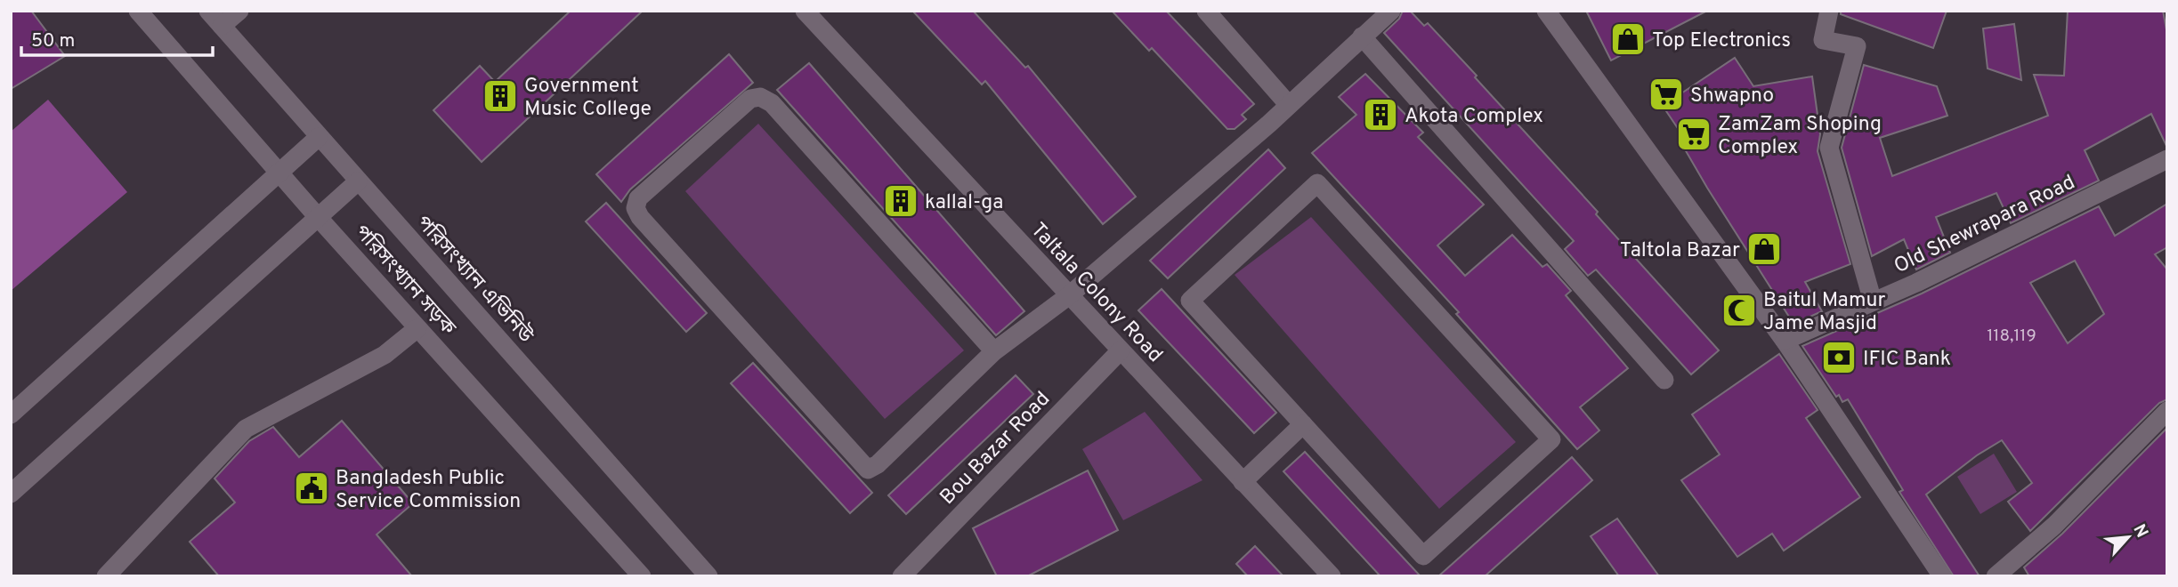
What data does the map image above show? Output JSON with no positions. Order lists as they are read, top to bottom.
{
  "streets": {
    "street": [
      "Old Shewrapara Road",
      "পরিসংখ্যান এভিনিউ",
      "পরিসংখ্যান সড়ক",
      "Taltala Colony Road",
      "Bou Bazar Road"
    ]
  },
  "crossings": [
    ["Taltala Colony Road", "Bou Bazar Road"]
  ],
  "places": {
    "shop": ["Top Electronics", "Taltola Bazar"],
    "supermarket": ["Shwapno", "ZamZam Shoping Complex"],
    "building": ["Government Music College", "Akota Complex", "kallal-ga"],
    "mosque": ["Baitul Mamur Jame Masjid"],
    "bank": ["IFIC Bank"],
    "public building": ["Bangladesh Public Service Commission"]
  },
  "house_numbers": ["118,119"],
  "scale_bar": "50 m",
  "north": "top right"
}
